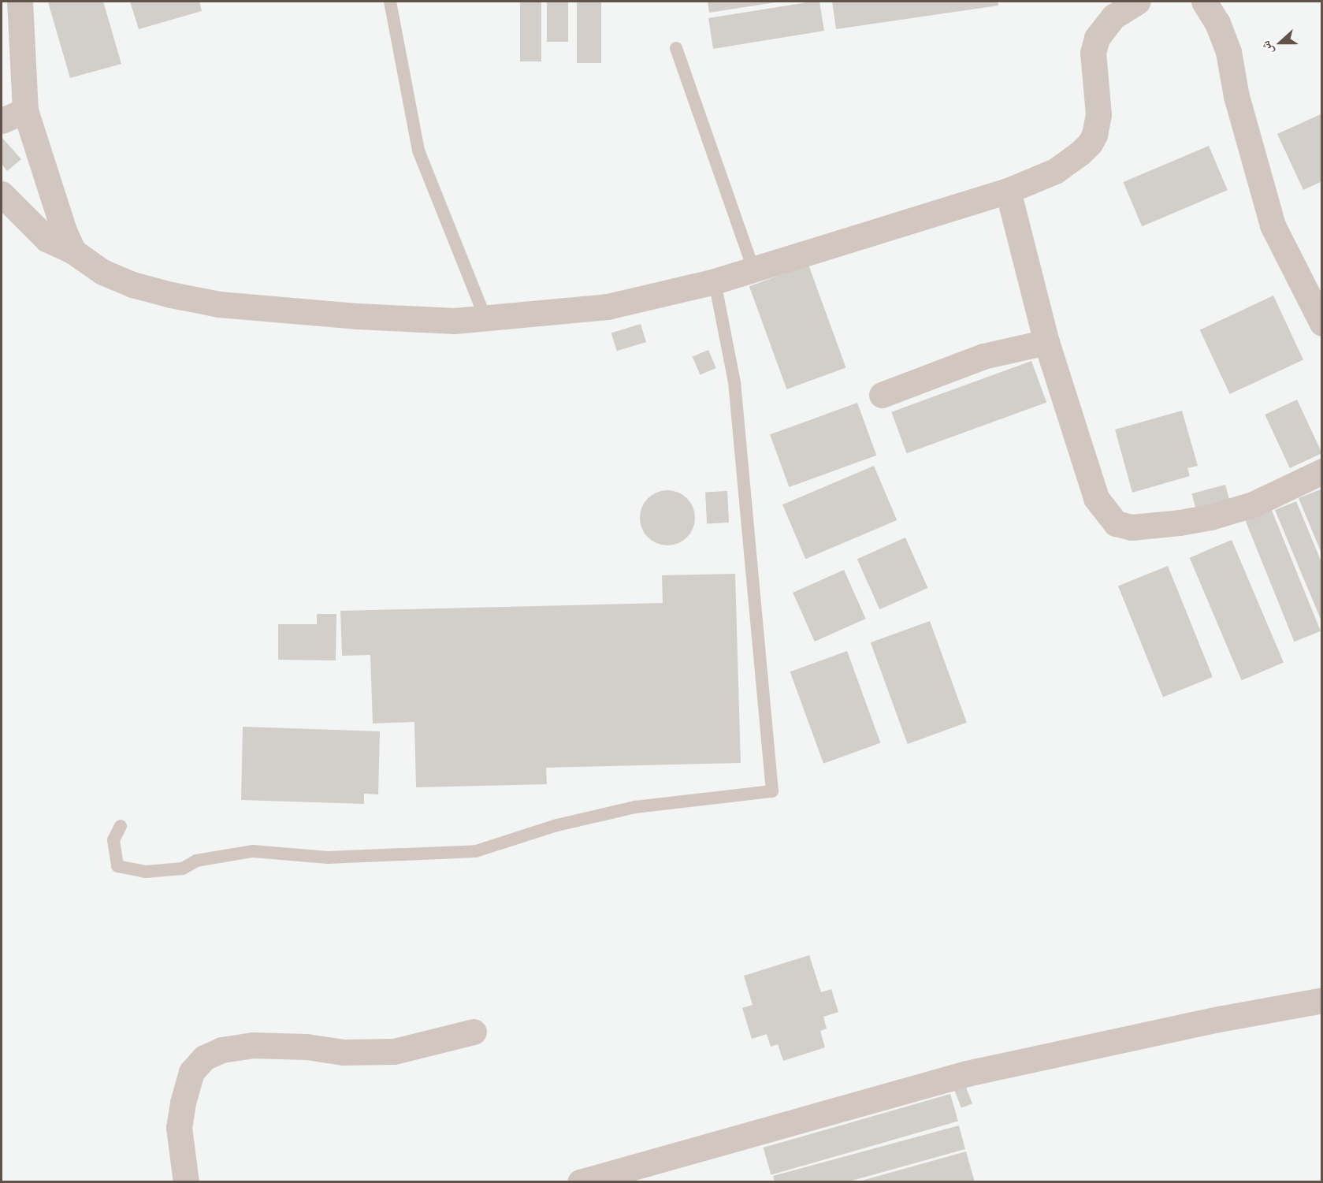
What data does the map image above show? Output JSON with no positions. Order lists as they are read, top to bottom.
{
  "north": "left"
}
